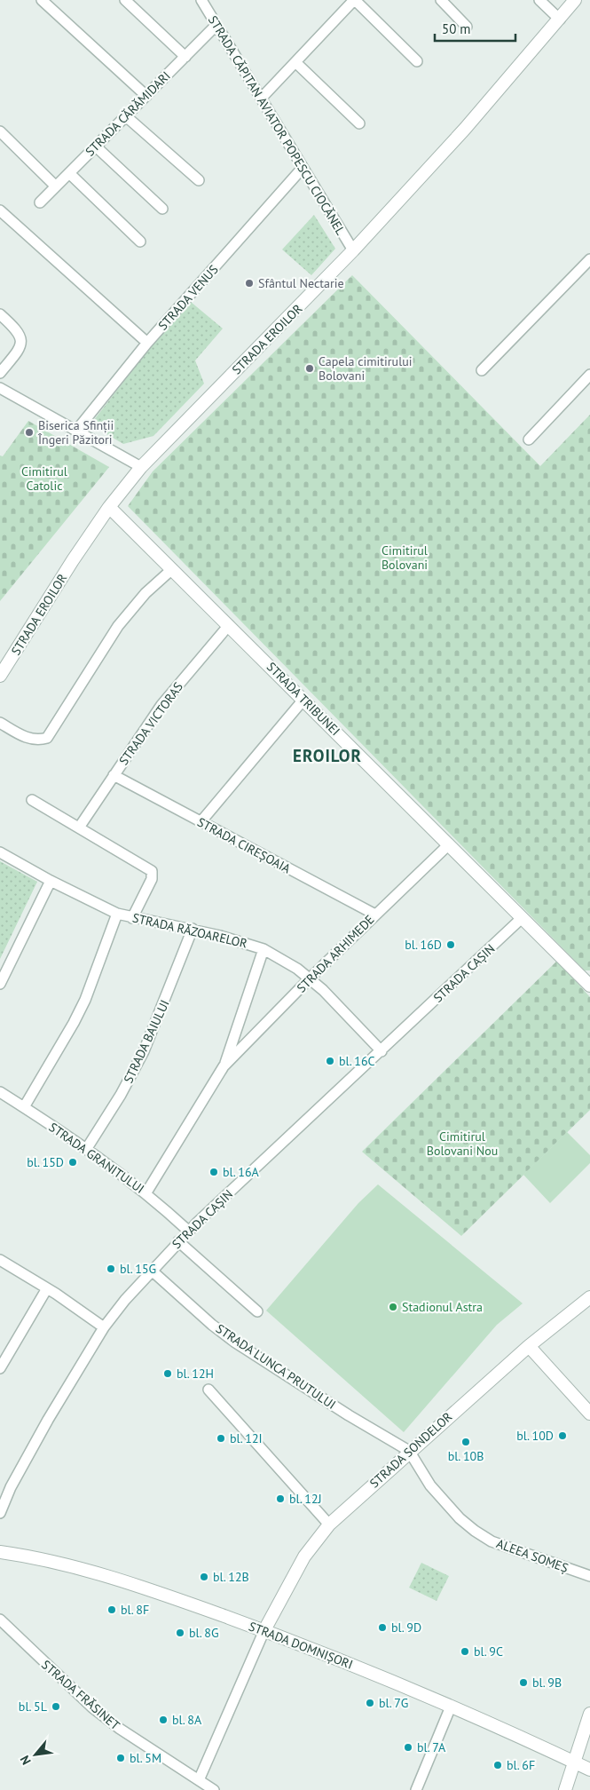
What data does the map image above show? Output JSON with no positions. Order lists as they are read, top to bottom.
{
  "streets": {
    "street": [
      "STRADA CĂRĂMIDARI",
      "STRADA CĂPITAN AVIATOR POPESCU CIOCĂNEL",
      "STRADA VENUS",
      "STRADA EROILOR",
      "STRADA TRIBUNEI",
      "STRADA VICTORAS",
      "STRADA CIREȘOAIA",
      "STRADA RĂZOARELOR",
      "STRADA ARHIMEDE",
      "STRADA CAȘIN",
      "STRADA BAIULUI",
      "STRADA GRANITULUI",
      "STRADA LUNCA PRUTULUI",
      "STRADA SONDELOR",
      "ALEEA SOMEȘ",
      "STRADA DOMNIȘORI",
      "STRADA FRĂSINET"
    ]
  },
  "crossings": [
    ["STRADA CĂRĂMIDARI", "STRADA CĂPITAN AVIATOR POPESCU CIOCĂNEL"],
    ["STRADA CĂPITAN AVIATOR POPESCU CIOCĂNEL", "STRADA VENUS"],
    ["STRADA CĂPITAN AVIATOR POPESCU CIOCĂNEL", "STRADA EROILOR"],
    ["STRADA EROILOR", "STRADA TRIBUNEI"],
    ["STRADA TRIBUNEI", "STRADA VICTORAS"],
    ["STRADA TRIBUNEI", "STRADA ARHIMEDE"],
    ["STRADA TRIBUNEI", "STRADA CAȘIN"],
    ["STRADA VICTORAS", "STRADA CIREȘOAIA"],
    ["STRADA CIREȘOAIA", "STRADA ARHIMEDE"],
    ["STRADA RĂZOARELOR", "STRADA ARHIMEDE"],
    ["STRADA RĂZOARELOR", "STRADA CAȘIN"],
    ["STRADA RĂZOARELOR", "STRADA BAIULUI"],
    ["STRADA ARHIMEDE", "STRADA GRANITULUI"],
    ["STRADA CAȘIN", "STRADA GRANITULUI"],
    ["STRADA CAȘIN", "STRADA LUNCA PRUTULUI"],
    ["STRADA BAIULUI", "STRADA GRANITULUI"],
    ["STRADA LUNCA PRUTULUI", "STRADA SONDELOR"],
    ["STRADA LUNCA PRUTULUI", "ALEEA SOMEȘ"],
    ["STRADA SONDELOR", "ALEEA SOMEȘ"],
    ["STRADA SONDELOR", "STRADA DOMNIȘORI"]
  ],
  "districts": ["EROILOR"],
  "parks": ["Cimitirul Catolic", "Cimitirul Bolovani", "Cimitirul Bolovani Nou"],
  "places": [
    "Sfântul Nectarie",
    "Capela cimitirului Bolovani",
    "Biserica Sfinții Îngeri Păzitori",
    "bl. 16D",
    "bl. 16C",
    "bl. 15D",
    "bl. 16A",
    "bl. 15G",
    "Stadionul Astra",
    "bl. 12H",
    "bl. 10D",
    "bl. 12I",
    "bl. 10B",
    "bl. 12J",
    "bl. 12B",
    "bl. 8F",
    "bl. 9D",
    "bl. 8G",
    "bl. 9C",
    "bl. 9B",
    "bl. 7G",
    "bl. 5L",
    "bl. 8A",
    "bl. 7A",
    "bl. 5M",
    "bl. 6F"
  ],
  "scale_bar": "50 m",
  "north": "bottom left"
}
